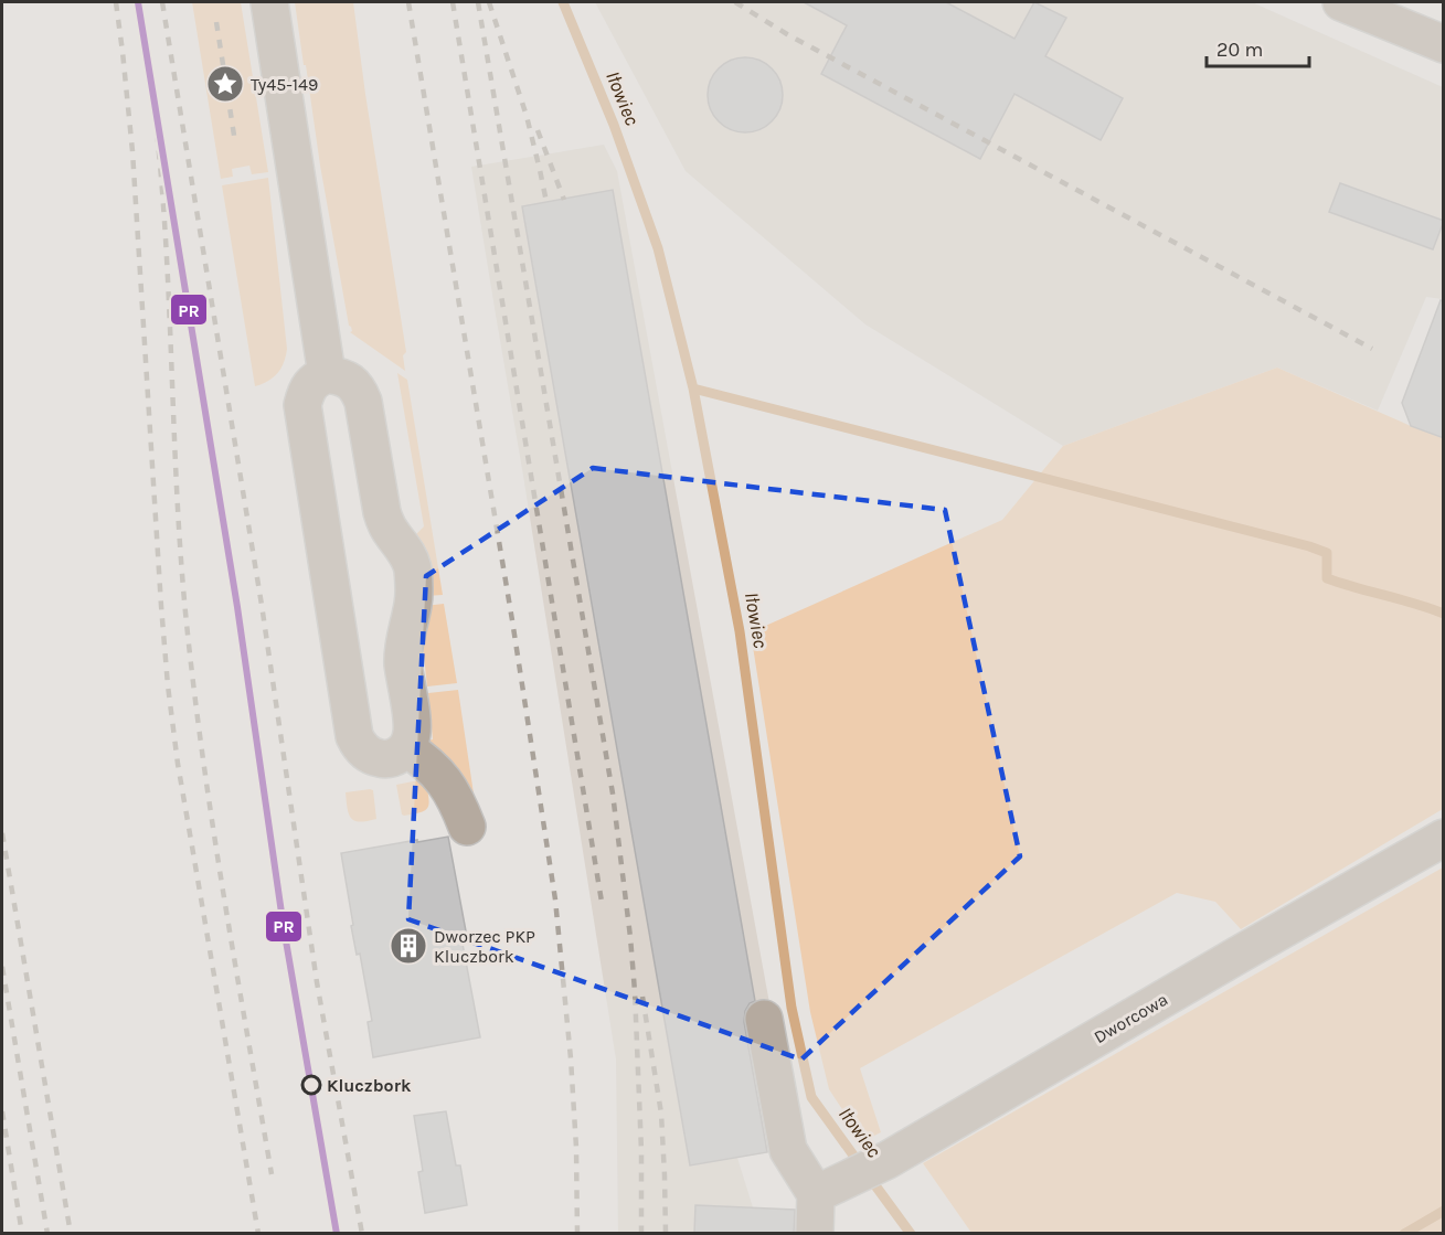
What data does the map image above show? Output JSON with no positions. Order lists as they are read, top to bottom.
{
  "streets": {
    "street": ["Dworcowa"]
  },
  "water": ["Iłowiec"],
  "places": {
    "place": ["Ty45-149"],
    "building": ["Dworzec PKP Kluczbork"],
    "other": ["Kluczbork"]
  },
  "lines": ["transit line PR"],
  "scale_bar": "20 m"
}
